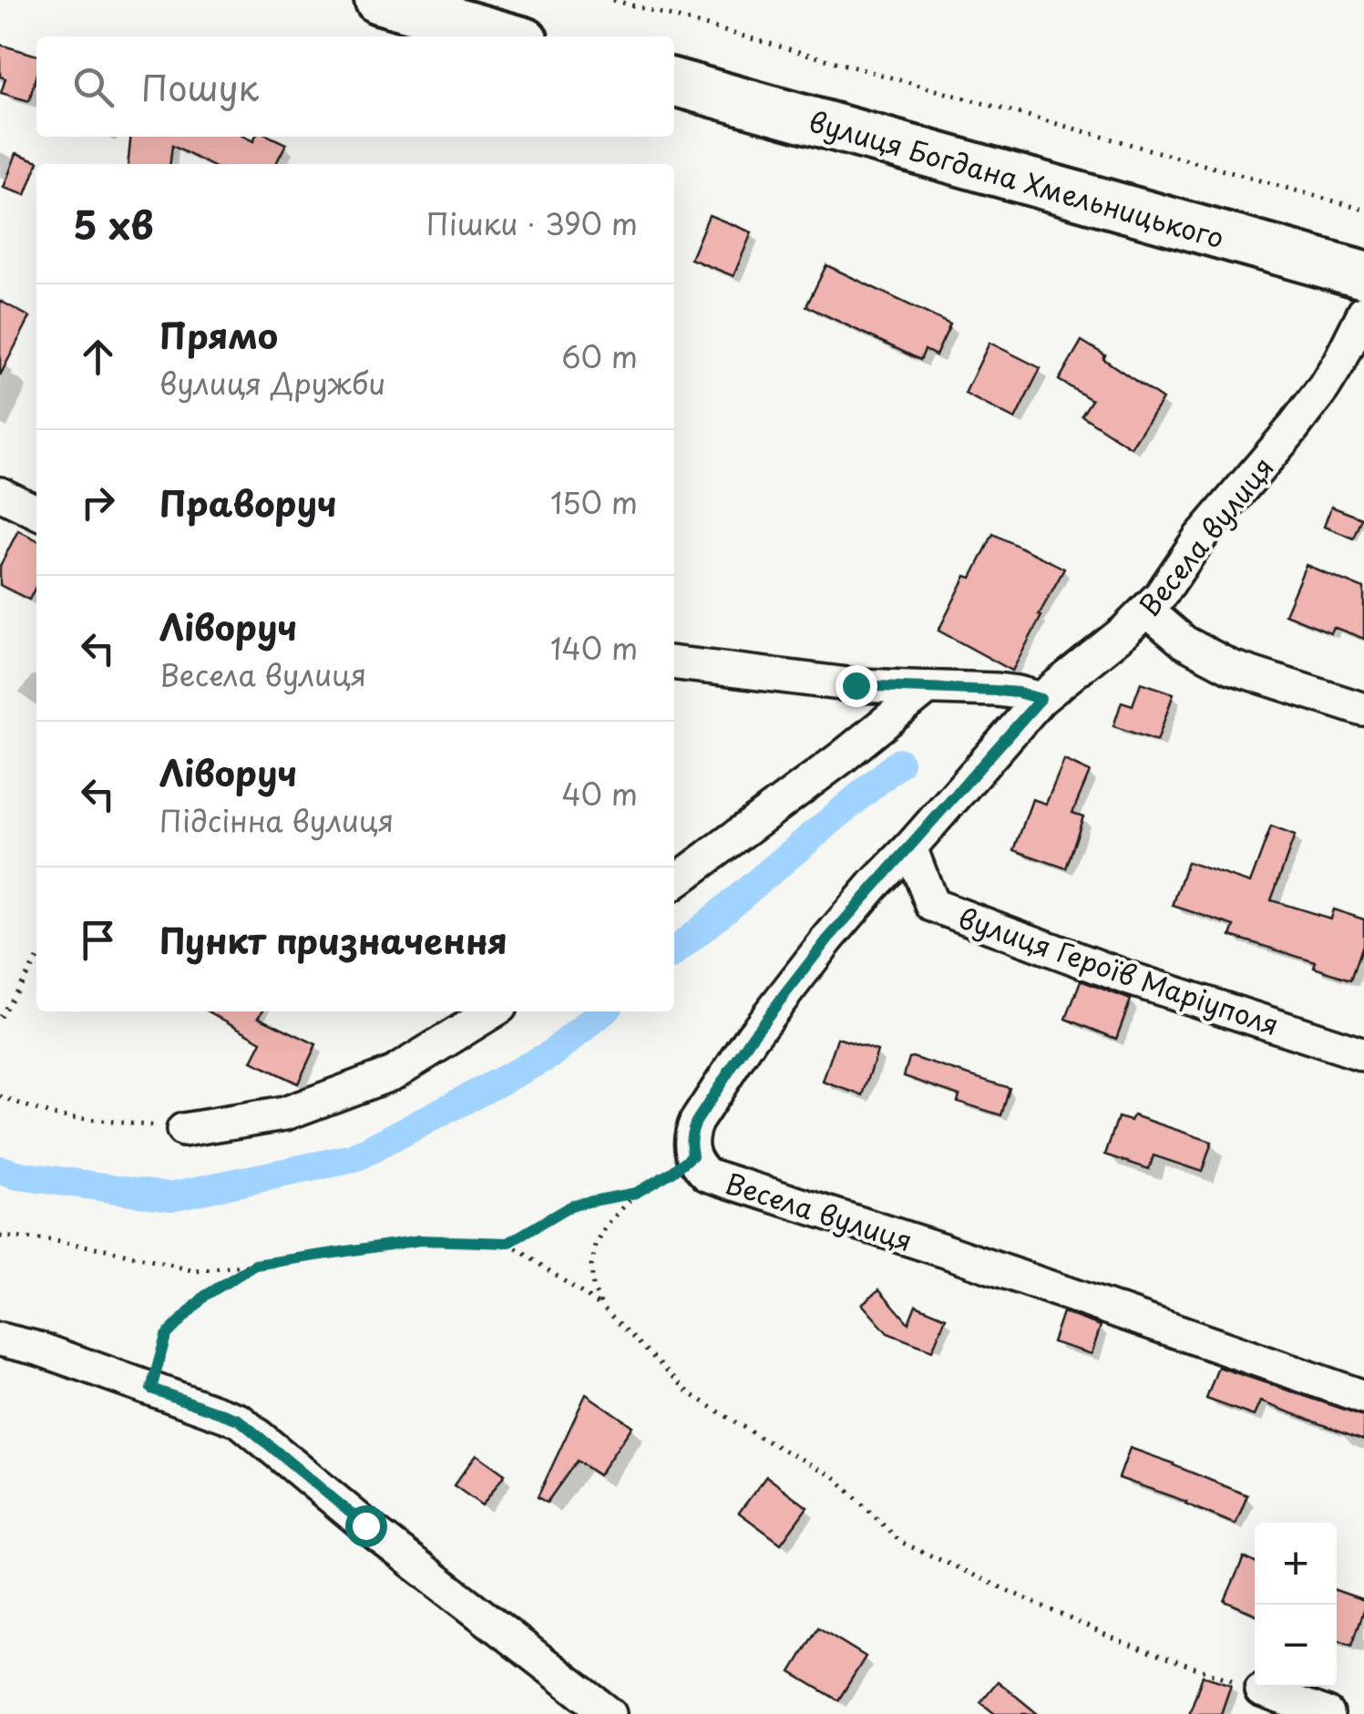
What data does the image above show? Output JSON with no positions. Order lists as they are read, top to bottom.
{
  "streets": {
    "main road": ["вулиця Богдана Хмельницького"],
    "street": ["Весела вулиця", "вулиця Героїв Маріуполя"]
  },
  "crossings": [
    ["Весела вулиця", "вулиця Героїв Маріуполя"]
  ],
  "page": {
    "search": "Пошук",
    "heading": ["5 хв", "Пішки · 390 m"],
    "list": [
      ["Прямо", "вулиця Дружби", "60 m"],
      ["Праворуч", "150 m"],
      ["Ліворуч", "Весела вулиця", "140 m"],
      ["Ліворуч", "Підсінна вулиця", "40 m"],
      "Пункт призначення"
    ],
    "map_buttons": ["+", "−"]
  }
}
